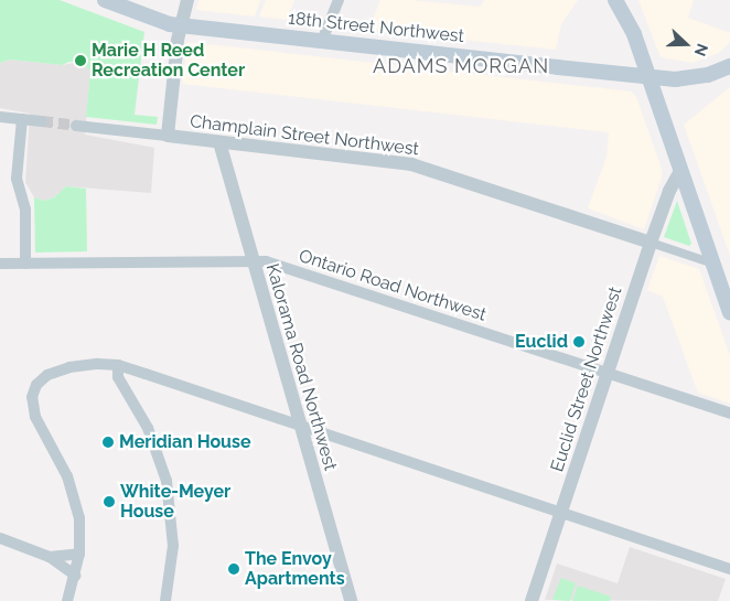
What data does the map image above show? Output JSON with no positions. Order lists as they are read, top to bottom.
{
  "streets": {
    "main road": ["18th Street Northwest"],
    "street": [
      "Champlain Street Northwest",
      "Ontario Road Northwest",
      "Kalorama Road Northwest",
      "Euclid Street Northwest"
    ]
  },
  "crossings": [
    ["Champlain Street Northwest", "Kalorama Road Northwest"],
    ["Champlain Street Northwest", "Euclid Street Northwest"],
    ["Ontario Road Northwest", "Kalorama Road Northwest"],
    ["Ontario Road Northwest", "Euclid Street Northwest"]
  ],
  "districts": ["ADAMS MORGAN"],
  "places": [
    "Marie H Reed Recreation Center",
    "Euclid",
    "Meridian House",
    "White-Meyer House",
    "The Envoy Apartments"
  ],
  "north": "right"
}
